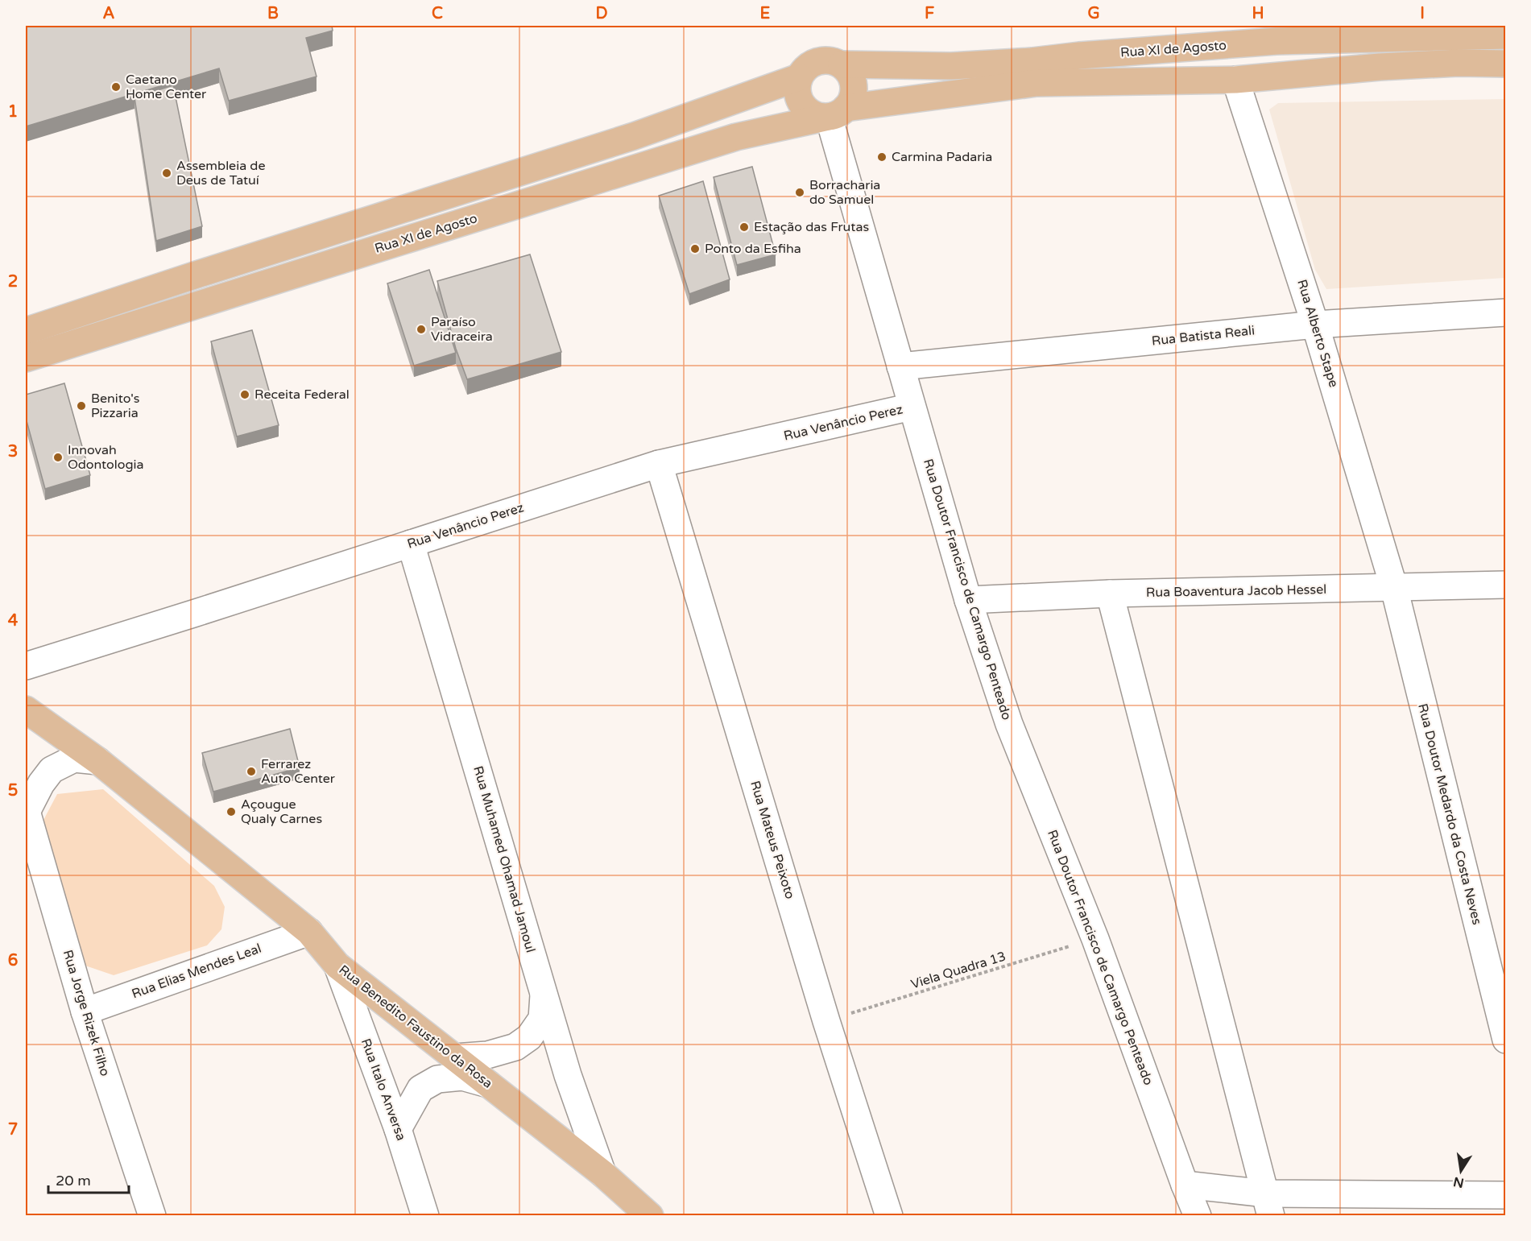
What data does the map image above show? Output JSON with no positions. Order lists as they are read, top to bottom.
{
  "streets": {
    "main road": ["Rua XI de Agosto", "Rua Benedito Faustino da Rosa"],
    "street": [
      "Rua Alberto Stape",
      "Rua Batista Reali",
      "Rua Venâncio Perez",
      "Rua Doutor Francisco de Camargo Penteado",
      "Rua Boaventura Jacob Hessel",
      "Rua Doutor Medardo da Costa Neves",
      "Rua Mateus Peixoto",
      "Rua Muhamed Ohamad Jamoul",
      "Rua Elias Mendes Leal",
      "Rua Jorge Rizek Filho",
      "Rua Italo Anversa"
    ],
    "path": ["Viela Quadra 13"]
  },
  "crossings": [
    ["Rua XI de Agosto", "Rua Alberto Stape"],
    ["Rua XI de Agosto", "Rua Doutor Francisco de Camargo Penteado"],
    ["Rua Alberto Stape", "Rua Batista Reali"],
    ["Rua Alberto Stape", "Rua Boaventura Jacob Hessel"],
    ["Rua Alberto Stape", "Rua Doutor Medardo da Costa Neves"],
    ["Rua Batista Reali", "Rua Doutor Francisco de Camargo Penteado"],
    ["Rua Venâncio Perez", "Rua Doutor Francisco de Camargo Penteado"],
    ["Rua Venâncio Perez", "Rua Mateus Peixoto"],
    ["Rua Venâncio Perez", "Rua Muhamed Ohamad Jamoul"],
    ["Rua Doutor Francisco de Camargo Penteado", "Rua Boaventura Jacob Hessel"],
    ["Rua Doutor Francisco de Camargo Penteado", "Viela Quadra 13"],
    ["Rua Boaventura Jacob Hessel", "Rua Doutor Medardo da Costa Neves"],
    ["Rua Mateus Peixoto", "Viela Quadra 13"],
    ["Rua Muhamed Ohamad Jamoul", "Rua Benedito Faustino da Rosa"],
    ["Rua Elias Mendes Leal", "Rua Jorge Rizek Filho"],
    ["Rua Elias Mendes Leal", "Rua Benedito Faustino da Rosa"],
    ["Rua Benedito Faustino da Rosa", "Rua Italo Anversa"]
  ],
  "places": [
    "Caetano Home Center",
    "Carmina Padaria",
    "Assembleia de Deus de Tatuí",
    "Borracharia do Samuel",
    "Estação das Frutas",
    "Ponto da Esfiha",
    "Paraíso Vidraceira",
    "Receita Federal",
    "Benito's Pizzaria",
    "Innovah Odontologia",
    "Ferrarez Auto Center",
    "Açougue Qualy Carnes"
  ],
  "scale_bar": "20 m",
  "north": "bottom",
  "grid": {
    "columns": [
      "A",
      "B",
      "C",
      "D",
      "E",
      "F",
      "G",
      "H",
      "I"
    ],
    "rows": [
      "1",
      "2",
      "3",
      "4",
      "5",
      "6",
      "7"
    ]
  }
}
